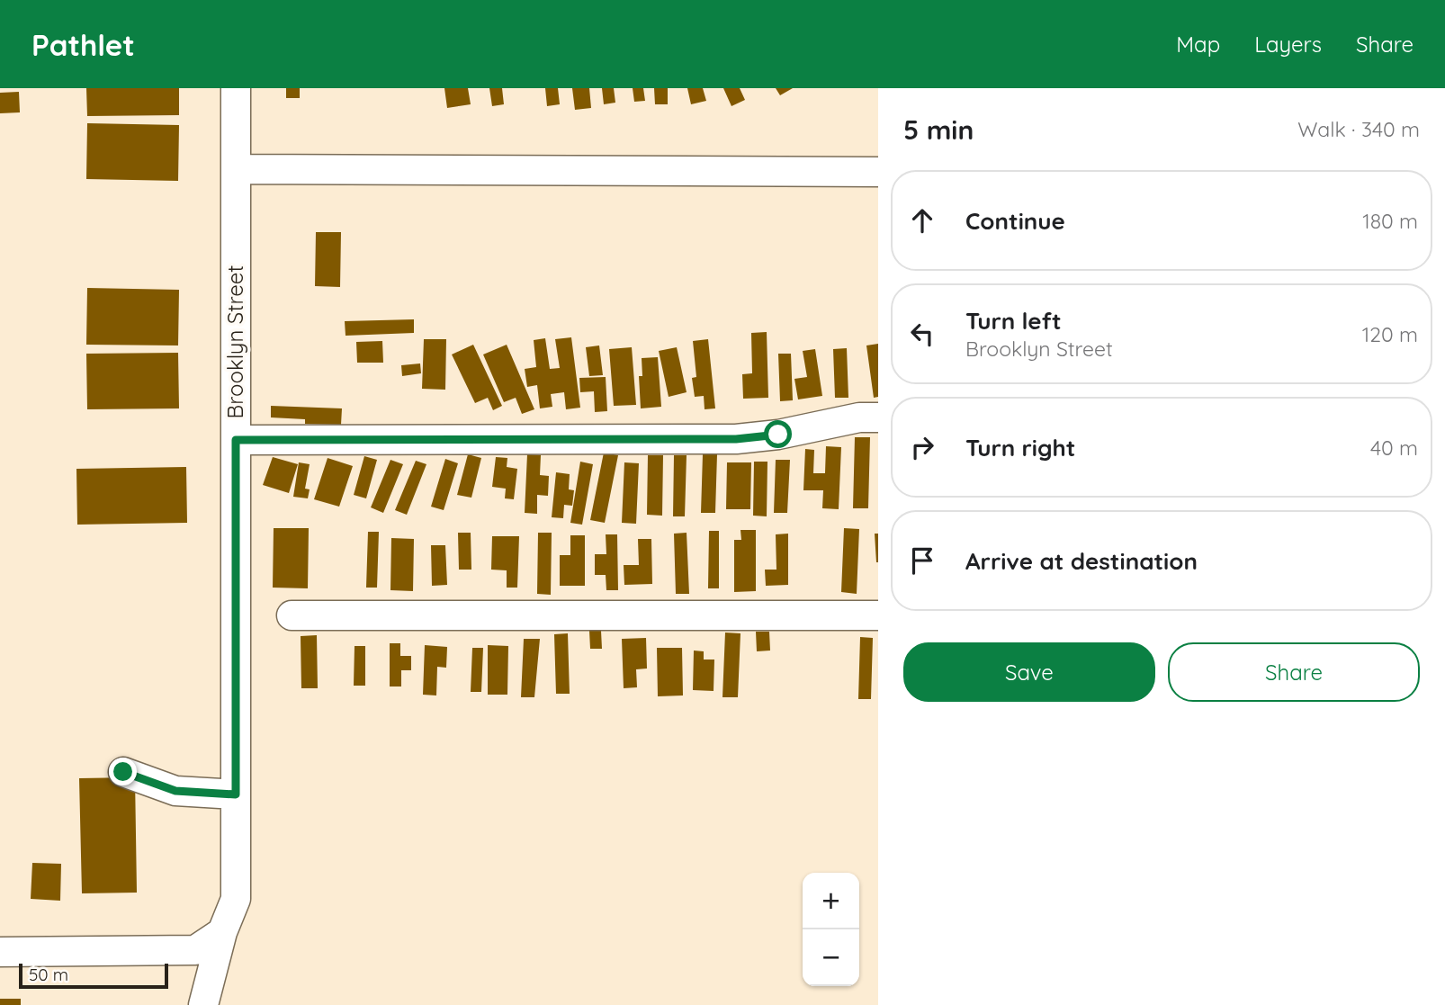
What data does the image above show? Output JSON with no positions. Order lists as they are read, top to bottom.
{
  "streets": {
    "street": ["Brooklyn Street"]
  },
  "scale_bar": "50 m",
  "page": {
    "header": "Pathlet",
    "nav": ["Map", "Layers", "Share"],
    "heading": ["5 min", "Walk · 340 m"],
    "list": [
      ["Continue", "180 m"],
      ["Turn left", "Brooklyn Street", "120 m"],
      ["Turn right", "40 m"],
      "Arrive at destination"
    ],
    "buttons": ["Save", "Share"],
    "map_buttons": ["+", "−"],
    "scale": "50 m"
  }
}
